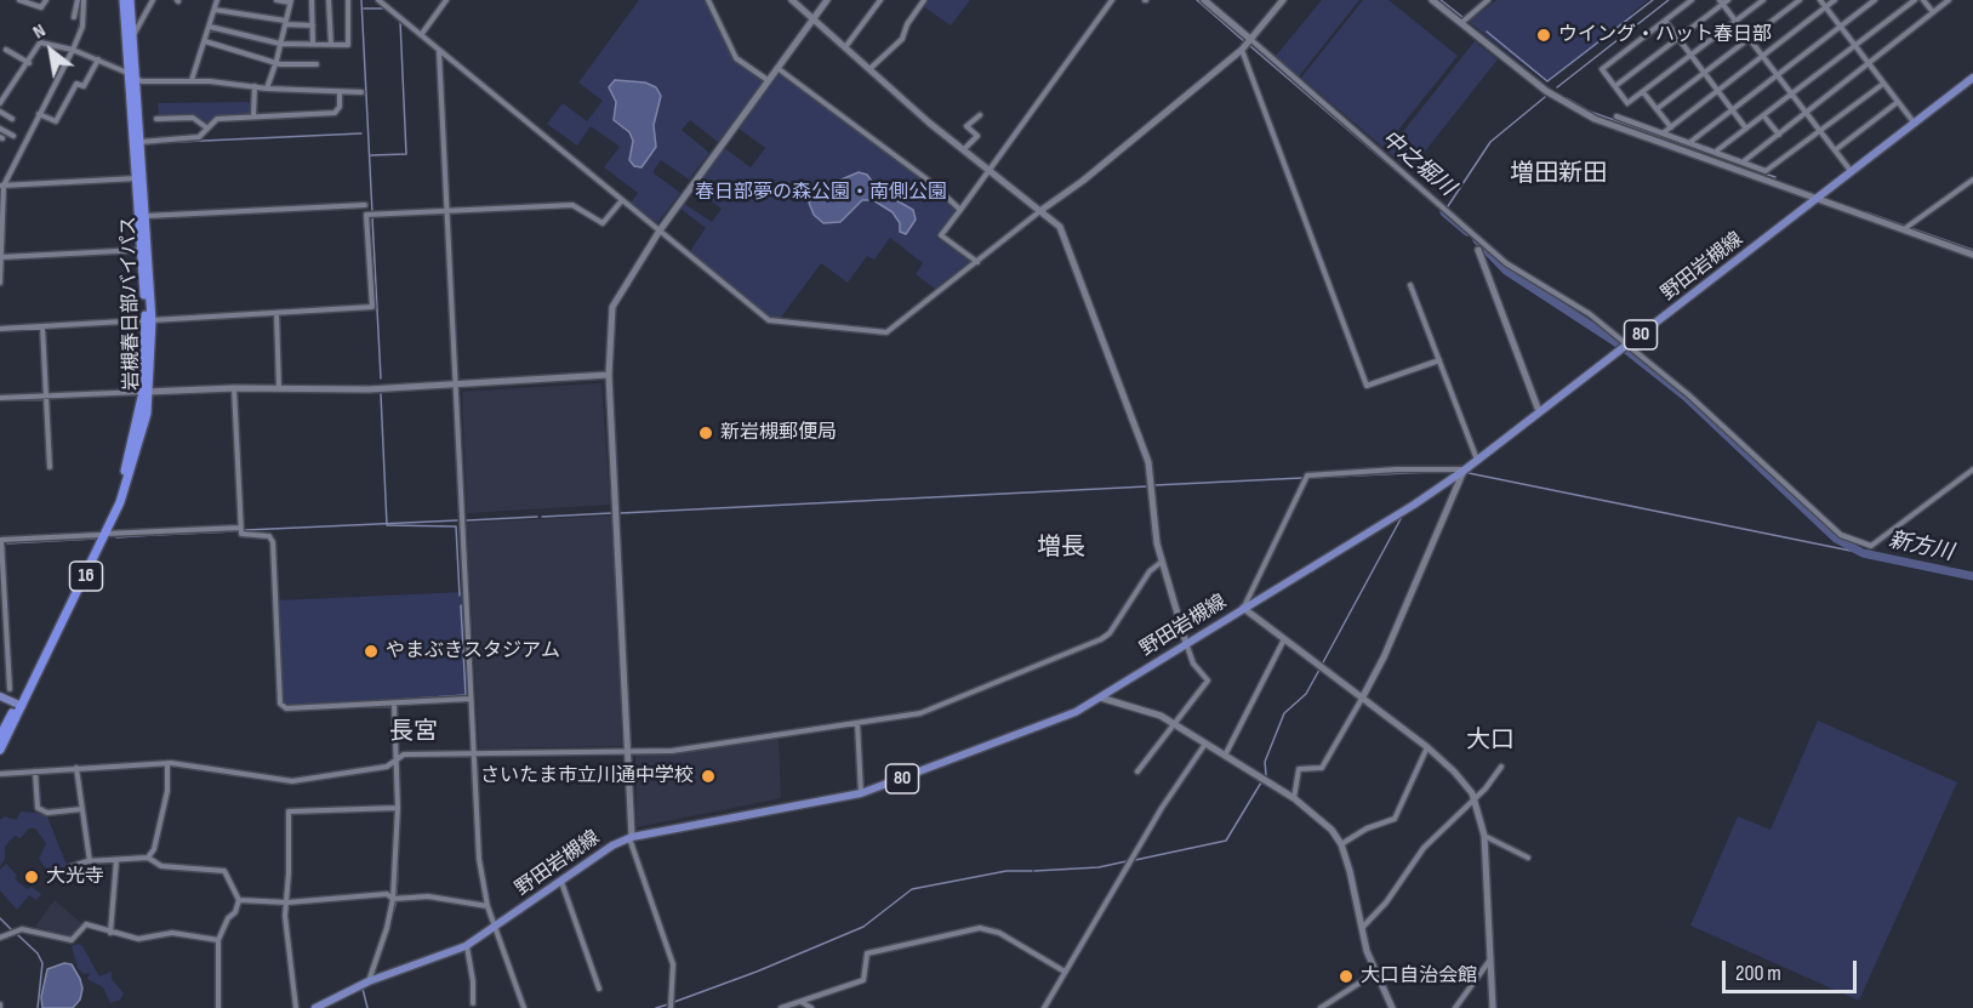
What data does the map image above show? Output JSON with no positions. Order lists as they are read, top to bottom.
{
  "streets": {
    "highway": ["岩槻春日部バイパス", "16"],
    "main road": ["野田岩槻線", "80"]
  },
  "districts": [
    "増田新田",
    "増長",
    "長宮",
    "大口"
  ],
  "water": ["中之堀川", "新方川"],
  "parks": ["春日部夢の森公園・南側公園"],
  "places": [
    "ウイング・ハット春日部",
    "新岩槻郵便局",
    "やまぶきスタジアム",
    "さいたま市立川通中学校",
    "大光寺",
    "大口自治会館"
  ],
  "scale_bar": "200 m",
  "north": "top left"
}
